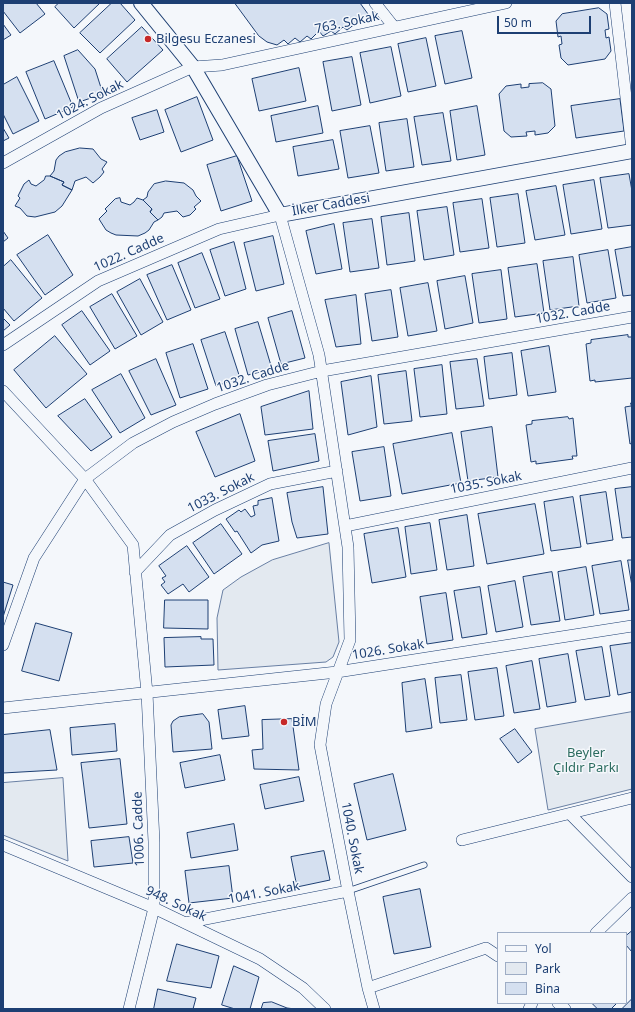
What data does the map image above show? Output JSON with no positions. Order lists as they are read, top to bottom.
{
  "streets": {
    "street": [
      "763. Sokak",
      "1024. Sokak",
      "İlker Caddesi",
      "1022. Cadde",
      "1032. Cadde",
      "1035. Sokak",
      "1033. Sokak",
      "1026. Sokak",
      "1006. Cadde",
      "1040. Sokak",
      "1041. Sokak",
      "948. Sokak"
    ]
  },
  "crossings": [
    ["763. Sokak", "1024. Sokak"],
    ["763. Sokak", "İlker Caddesi"],
    ["1024. Sokak", "İlker Caddesi"],
    ["İlker Caddesi", "1022. Cadde"],
    ["İlker Caddesi", "1040. Sokak"],
    ["1022. Cadde", "1040. Sokak"],
    ["1032. Cadde", "1040. Sokak"],
    ["1035. Sokak", "1040. Sokak"],
    ["1033. Sokak", "1040. Sokak"],
    ["1026. Sokak", "1006. Cadde"],
    ["1026. Sokak", "1040. Sokak"],
    ["1006. Cadde", "948. Sokak"],
    ["1040. Sokak", "1041. Sokak"],
    ["1041. Sokak", "948. Sokak"]
  ],
  "parks": ["Beyler Çıldır Parkı"],
  "places": ["Bilgesu Eczanesi", "BİM"],
  "legend": ["Yol", "Park", "Bina"],
  "scale_bar": "50 m"
}
